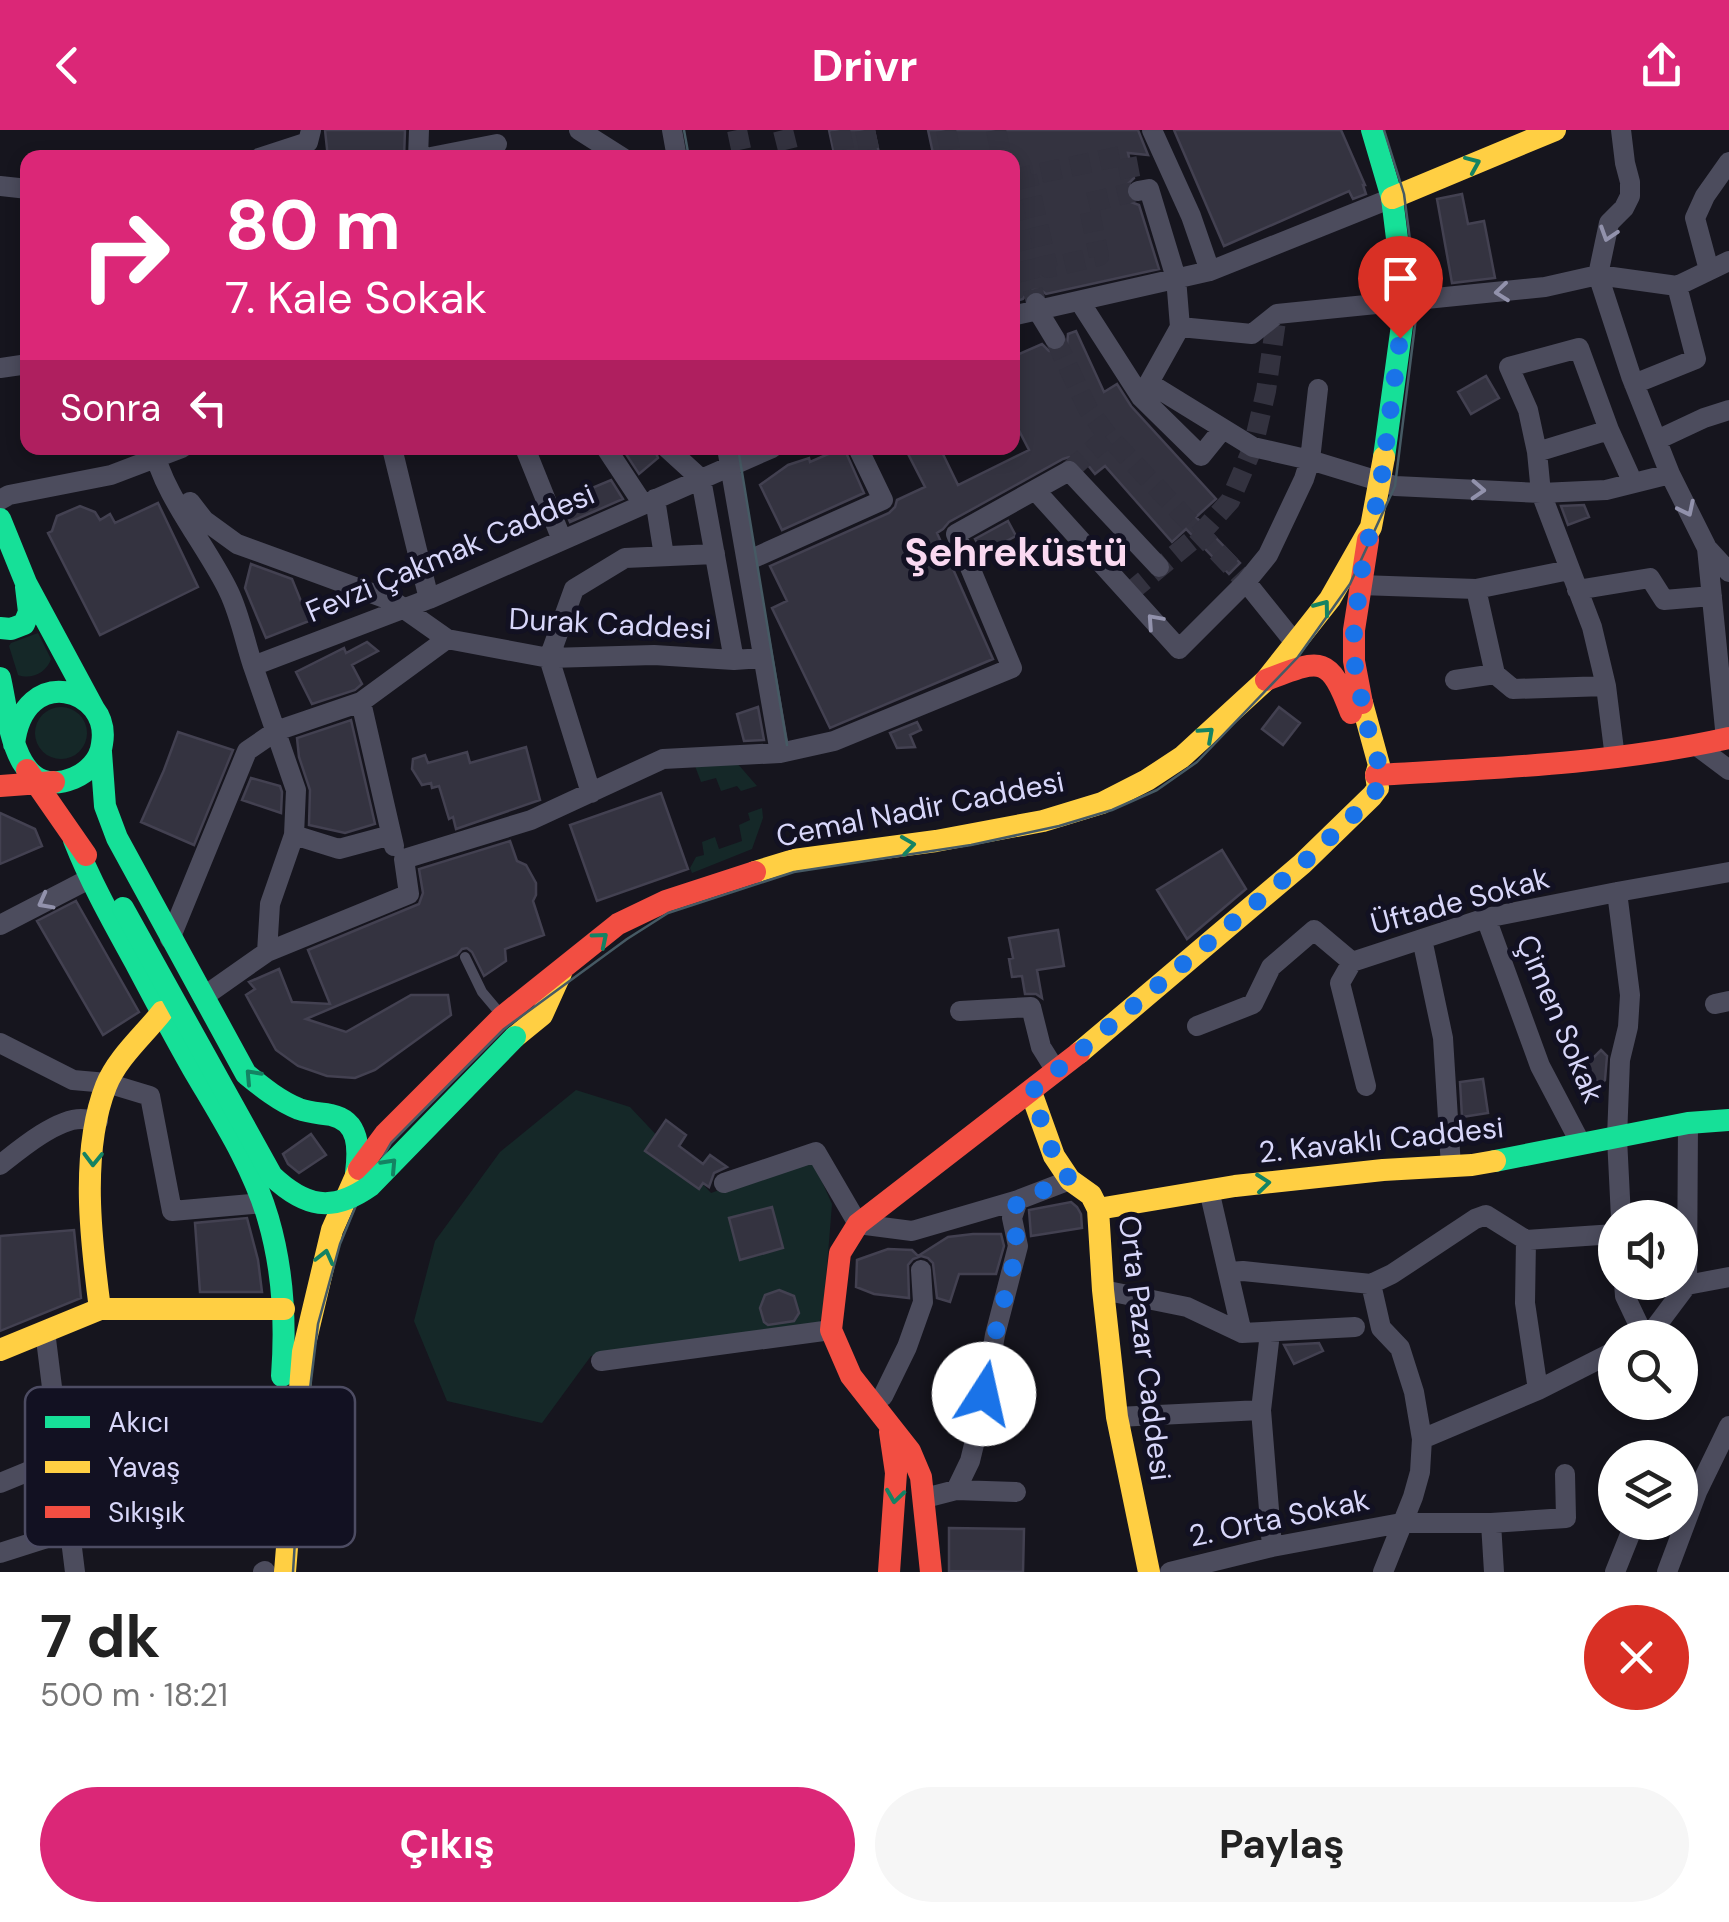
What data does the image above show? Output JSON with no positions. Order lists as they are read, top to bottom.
{
  "streets": {
    "main road": ["Cemal Nadir Caddesi", "2. Kavaklı Caddesi", "Orta Pazar Caddesi"],
    "street": [
      "Fevzi Çakmak Caddesi",
      "Durak Caddesi",
      "Üftade Sokak",
      "Çimen Sokak",
      "2. Orta Sokak"
    ]
  },
  "crossings": [
    ["Fevzi Çakmak Caddesi", "Durak Caddesi"],
    ["Üftade Sokak", "Çimen Sokak"],
    ["Çimen Sokak", "2. Kavaklı Caddesi"],
    ["2. Kavaklı Caddesi", "Orta Pazar Caddesi"]
  ],
  "one_way": ["Cemal Nadir Caddesi", "2. Kavaklı Caddesi"],
  "districts": ["Şehreküstü"],
  "legend": ["Akıcı", "Yavaş", "Sıkışık"],
  "page": {
    "header": "Drivr",
    "turn": ["80 m", "7. Kale Sokak"],
    "then": "Sonra",
    "heading": ["7 dk", "500 m · 18:21"],
    "buttons": ["Çıkış", "Paylaş"]
  }
}
